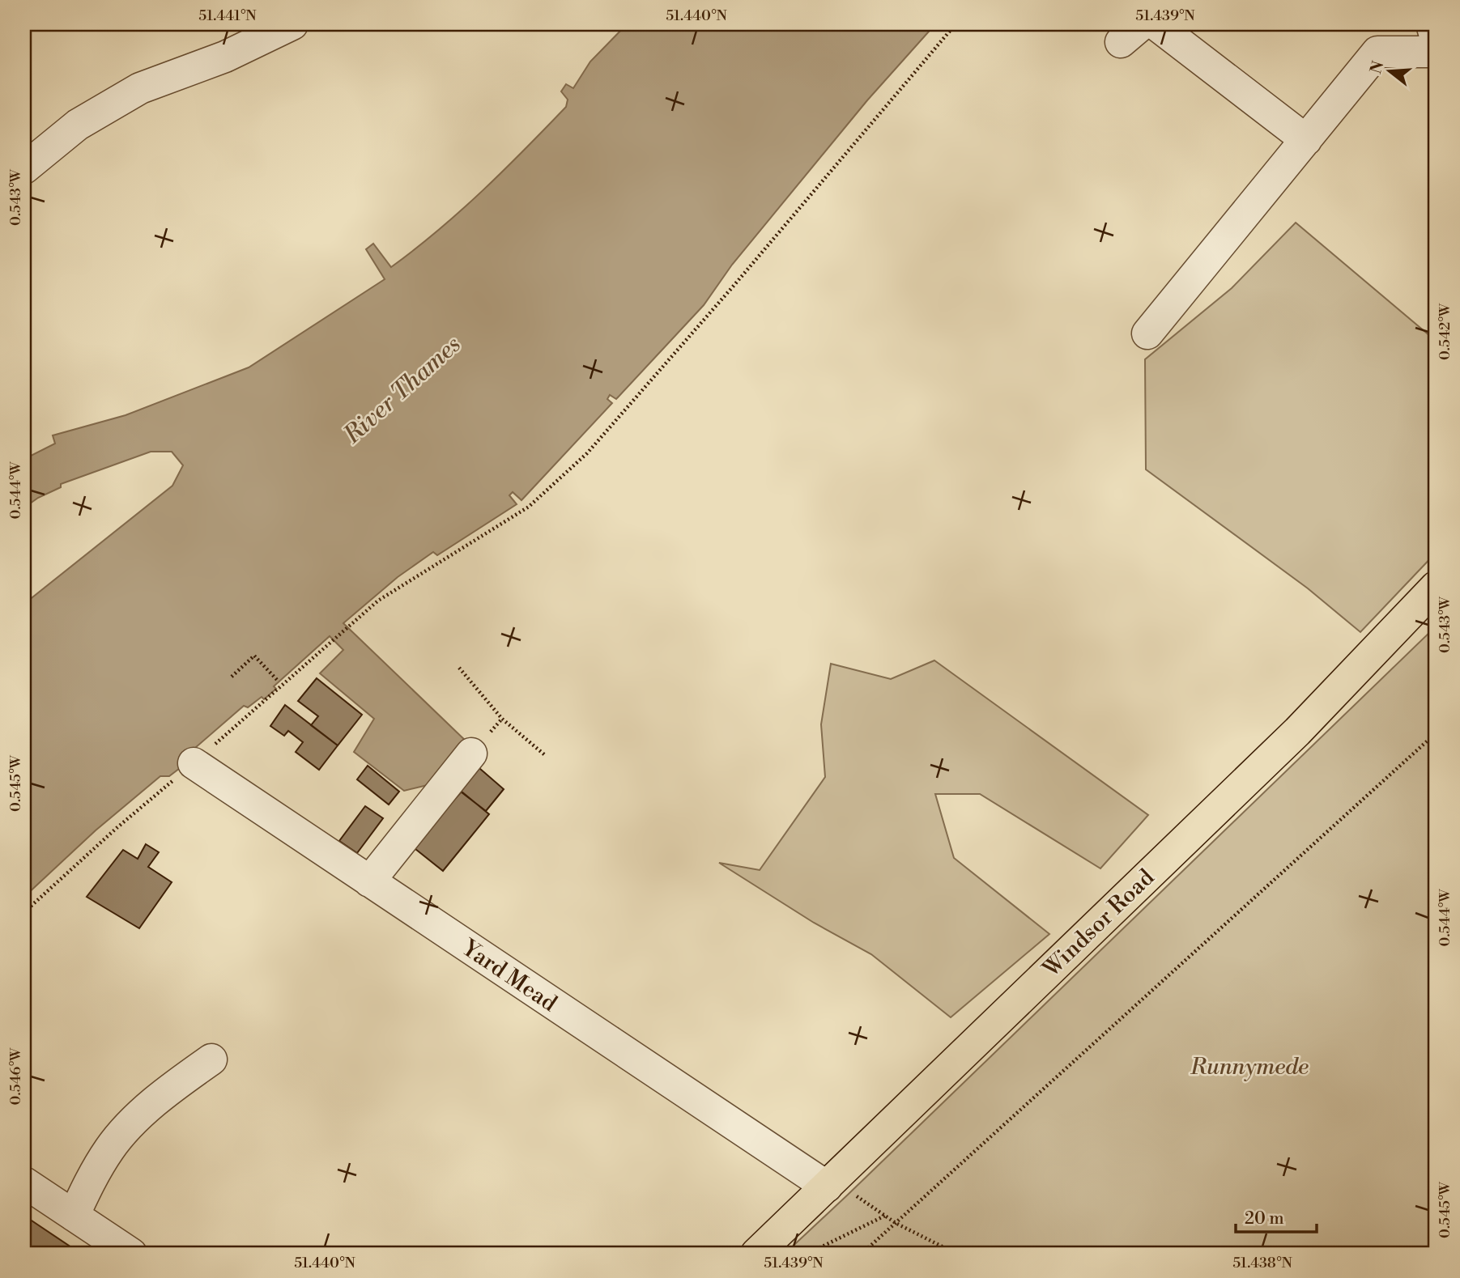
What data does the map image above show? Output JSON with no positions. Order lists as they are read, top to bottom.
{
  "streets": {
    "main road": ["Windsor Road"],
    "street": ["Yard Mead"]
  },
  "crossings": [
    ["Windsor Road", "Yard Mead"]
  ],
  "water": ["River Thames"],
  "parks": ["Runnymede"],
  "scale_bar": "20 m",
  "north": "left",
  "coordinates": [
    "51.441°N",
    "51.440°N",
    "51.439°N",
    "0.543°W",
    "0.542°W",
    "0.544°W",
    "0.545°W",
    "0.546°W",
    "51.438°N"
  ]
}
